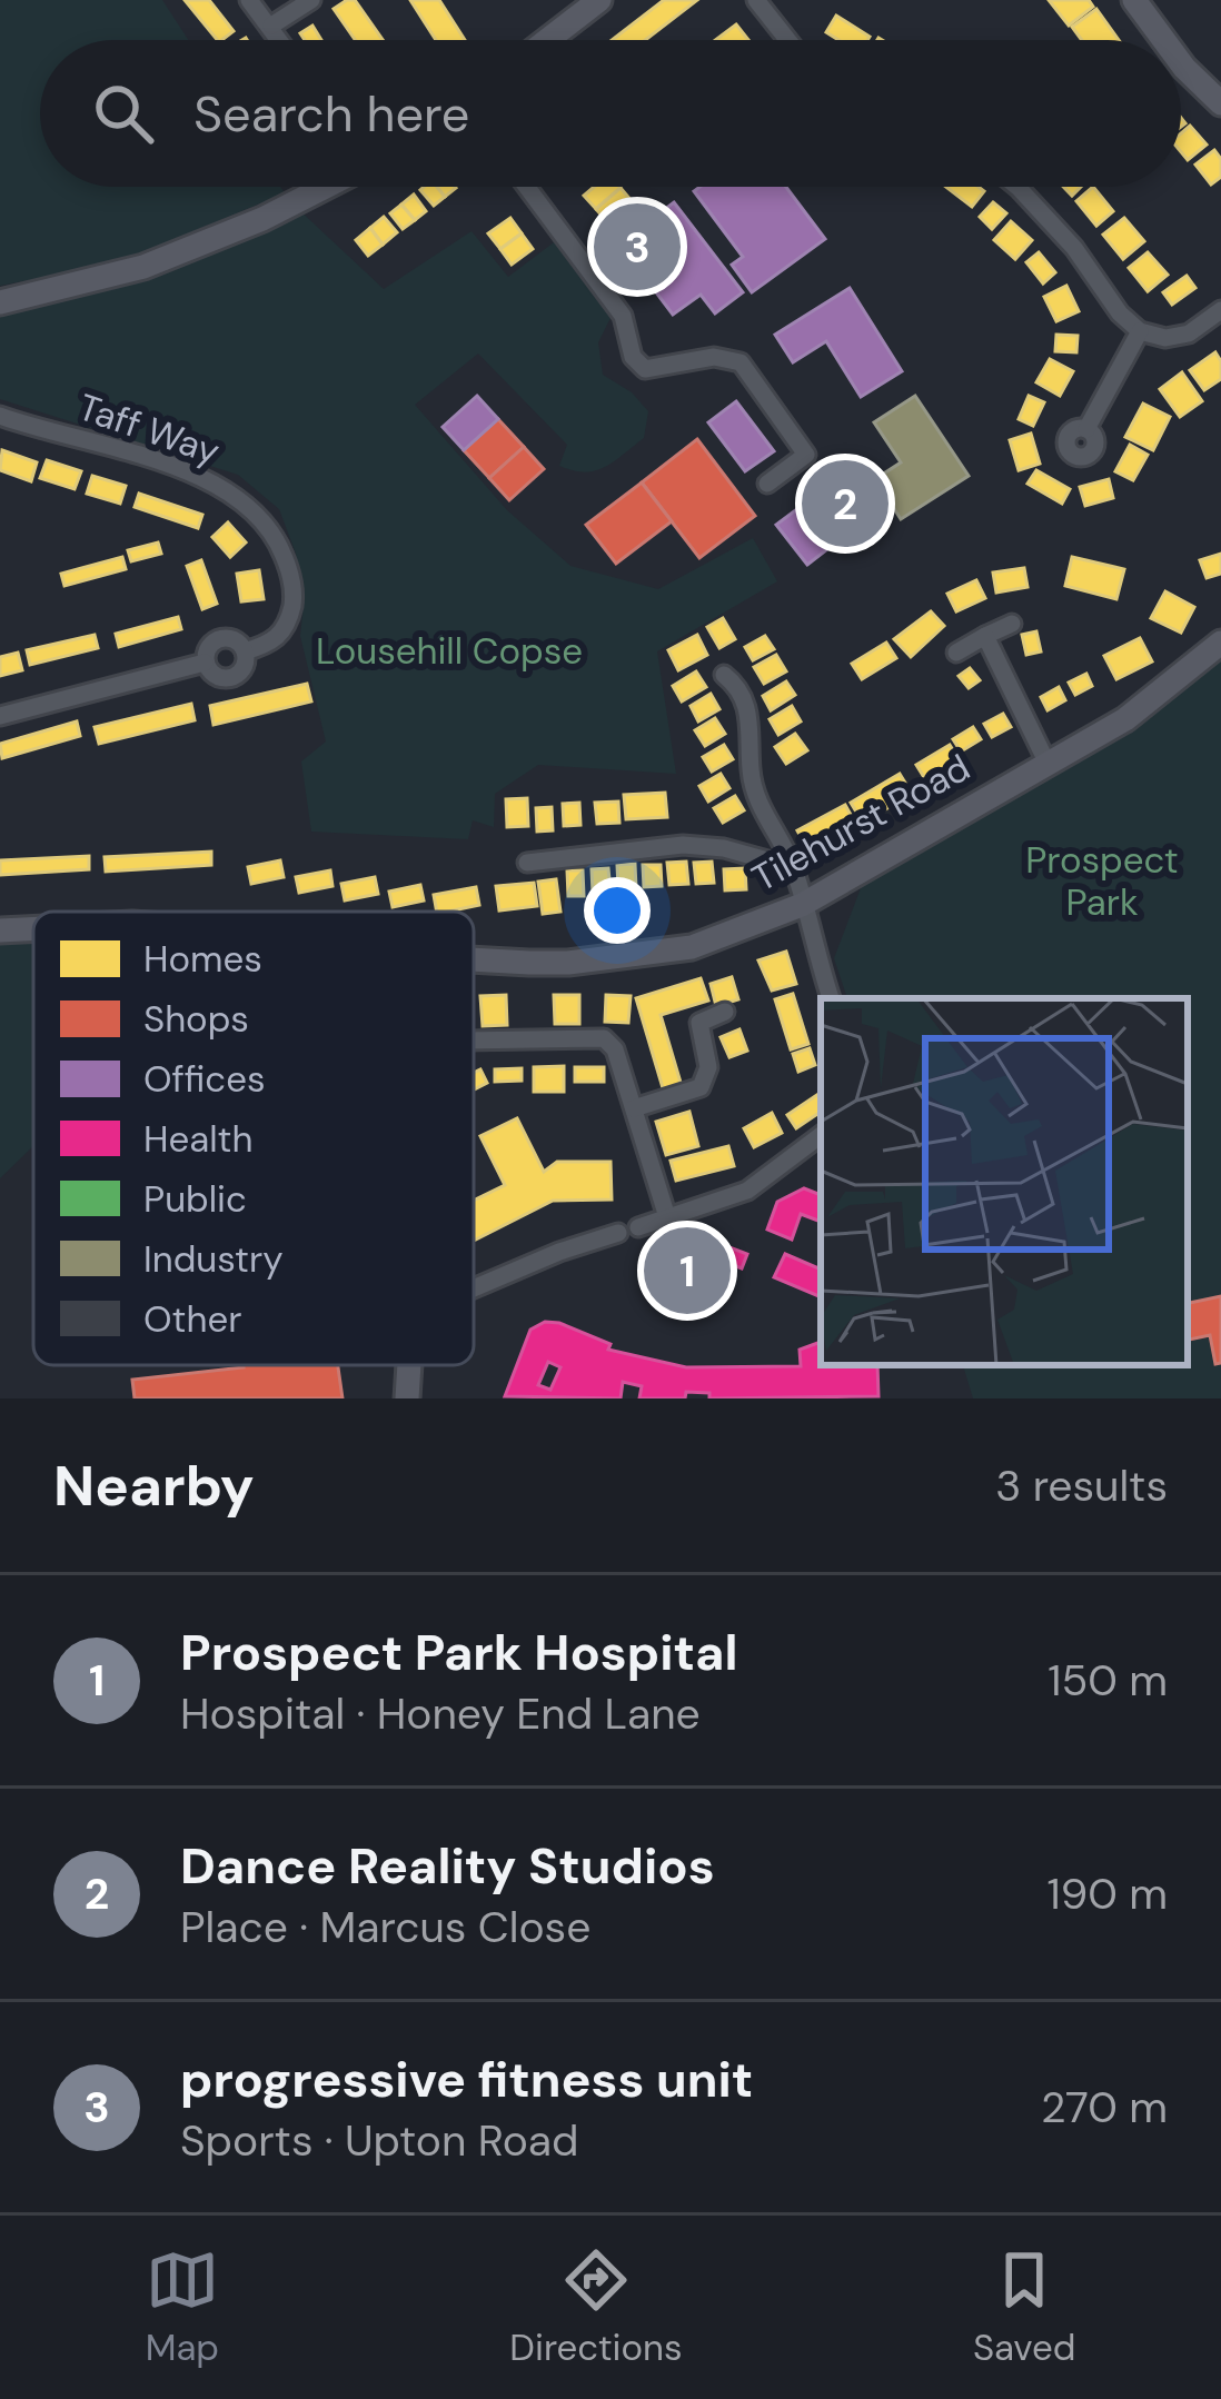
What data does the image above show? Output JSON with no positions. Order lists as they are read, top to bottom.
{
  "streets": {
    "street": ["Taff Way", "Tilehurst Road"]
  },
  "parks": ["Lousehill Copse", "Prospect Park"],
  "legend": [
    "Homes",
    "Shops",
    "Offices",
    "Health",
    "Public",
    "Industry",
    "Other"
  ],
  "page": {
    "search": "Search here",
    "pins": ["3", "2", "1"],
    "heading": ["Nearby", "3 results"],
    "list": [
      {
        "mark": "1",
        "name": "Prospect Park Hospital",
        "note": "Hospital · Honey End Lane",
        "value": "150 m"
      },
      {
        "mark": "2",
        "name": "Dance Reality Studios",
        "note": "Place · Marcus Close",
        "value": "190 m"
      },
      {
        "mark": "3",
        "name": "progressive fitness unit",
        "note": "Sports · Upton Road",
        "value": "270 m"
      }
    ],
    "nav": ["Map", "Directions", "Saved"]
  }
}
